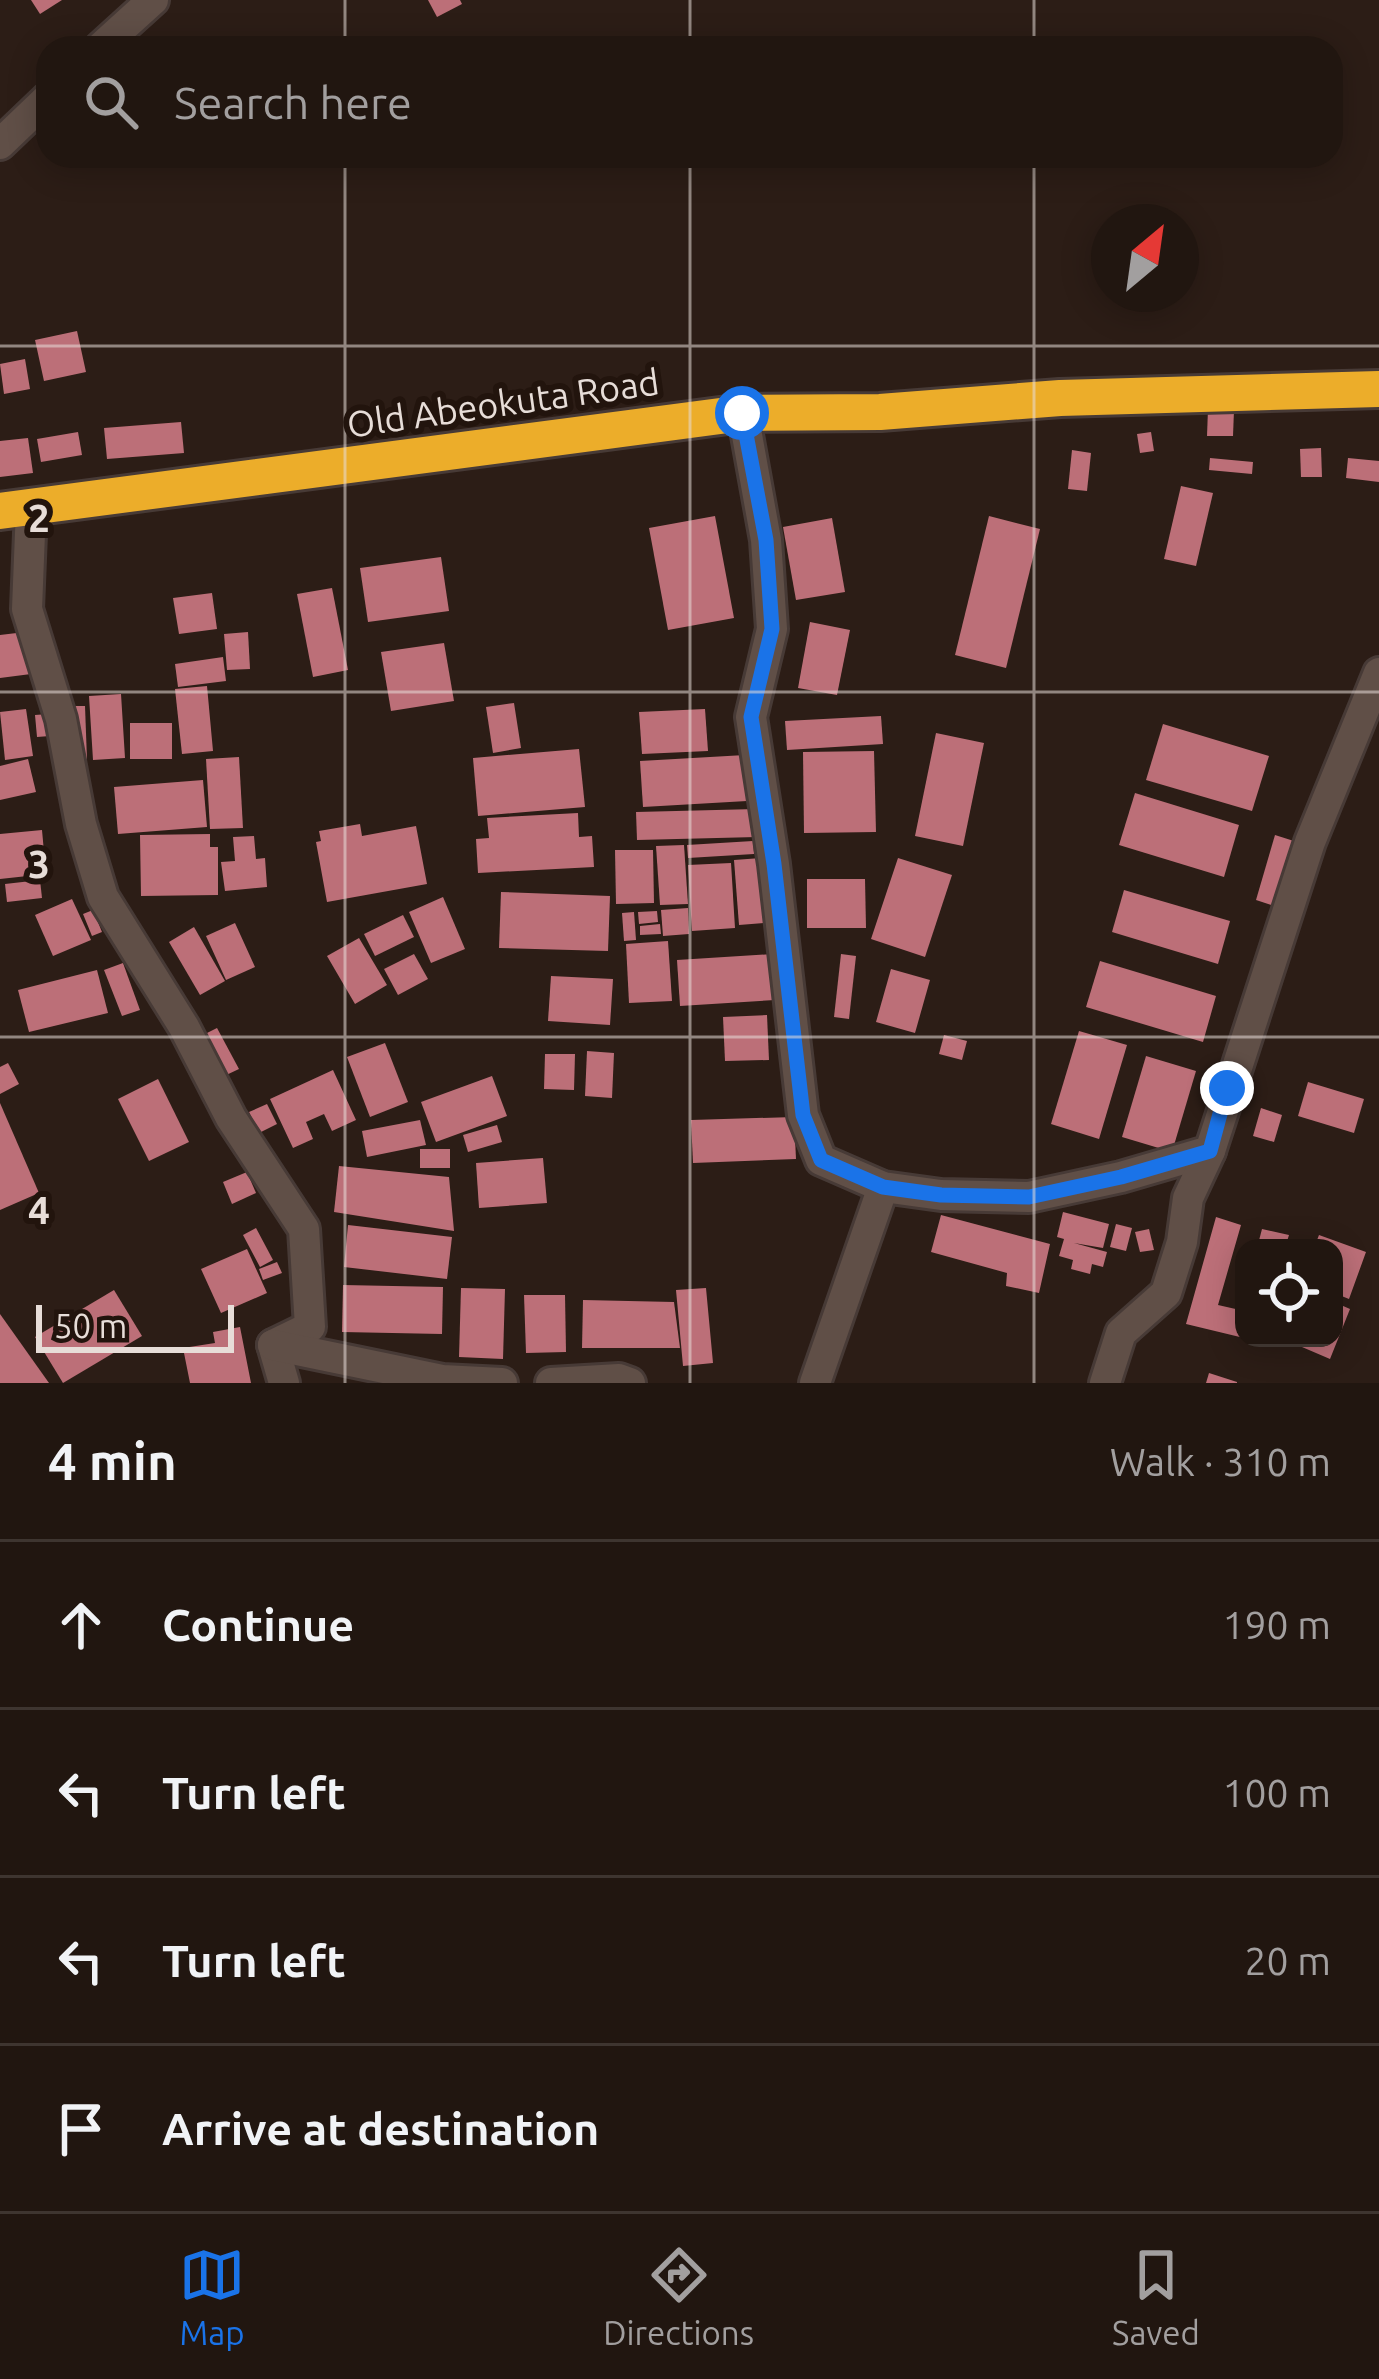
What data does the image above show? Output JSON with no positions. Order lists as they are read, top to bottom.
{
  "streets": {
    "highway": ["Old Abeokuta Road"]
  },
  "scale_bar": "50 m",
  "north": "top right",
  "page": {
    "search": "Search here",
    "scale": "50 m",
    "heading": ["4 min", "Walk · 310 m"],
    "list": [
      ["Continue", "190 m"],
      ["Turn left", "100 m"],
      ["Turn left", "20 m"],
      "Arrive at destination"
    ],
    "nav": ["Map", "Directions", "Saved"]
  },
  "grid": {
    "rows": ["2", "3", "4"]
  }
}
